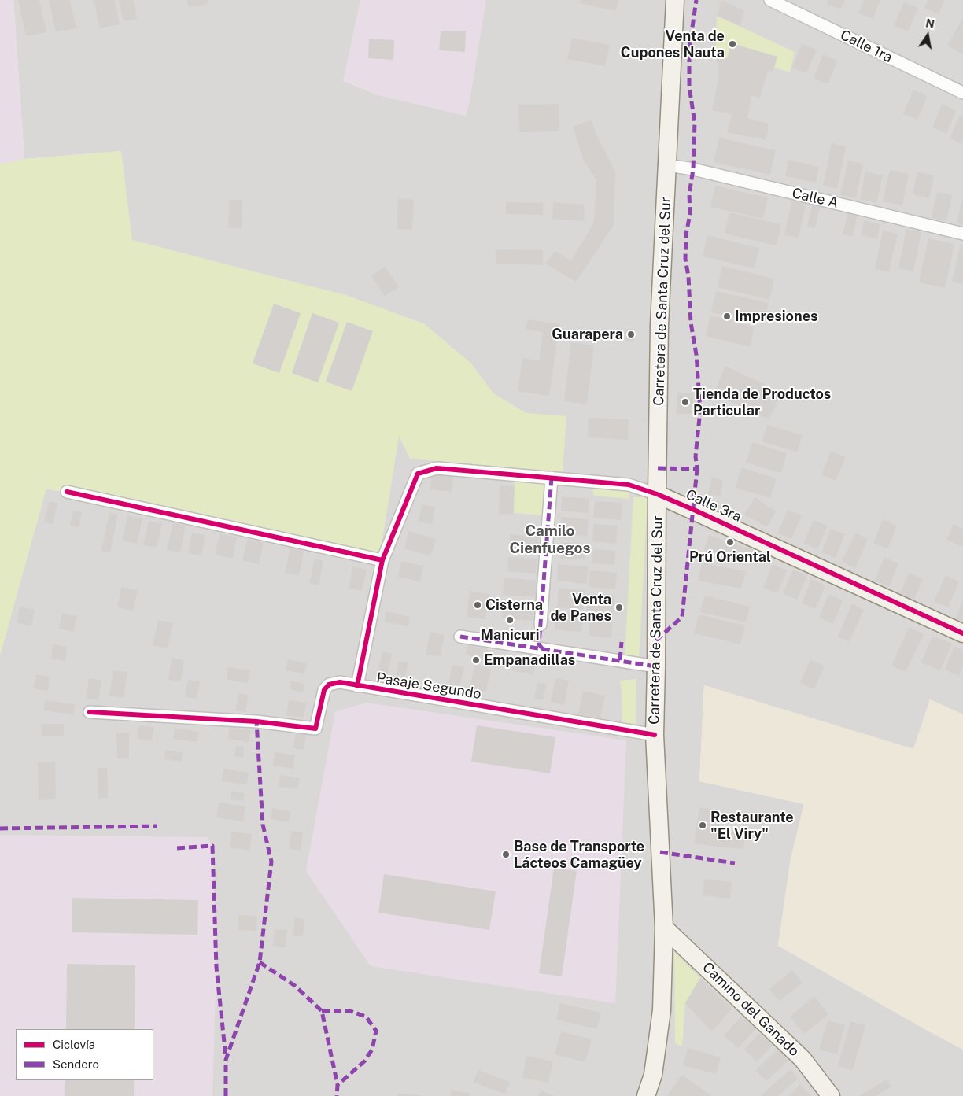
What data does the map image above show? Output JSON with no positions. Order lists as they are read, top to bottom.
{
  "streets": {
    "main road": ["Carretera de Santa Cruz del Sur", "Calle 3ra", "Camino del Ganado"],
    "street": ["Calle 1ra", "Calle A", "Pasaje Segundo"]
  },
  "crossings": [
    ["Calle A", "Carretera de Santa Cruz del Sur"],
    ["Carretera de Santa Cruz del Sur", "Calle 3ra"],
    ["Carretera de Santa Cruz del Sur", "Pasaje Segundo"],
    ["Carretera de Santa Cruz del Sur", "Camino del Ganado"]
  ],
  "districts": ["Camilo Cienfuegos"],
  "places": [
    "Venta de Cupones Nauta",
    "Impresiones",
    "Guarapera",
    "Tienda de Productos Particular",
    "Prú Oriental",
    "Cisterna",
    "Venta de Panes",
    "Manicuri",
    "Empanadillas",
    "Restaurante \"El Viry\"",
    "Base de Transporte Lácteos Camagüey"
  ],
  "legend": ["Ciclovía", "Sendero"],
  "north": "top"
}
